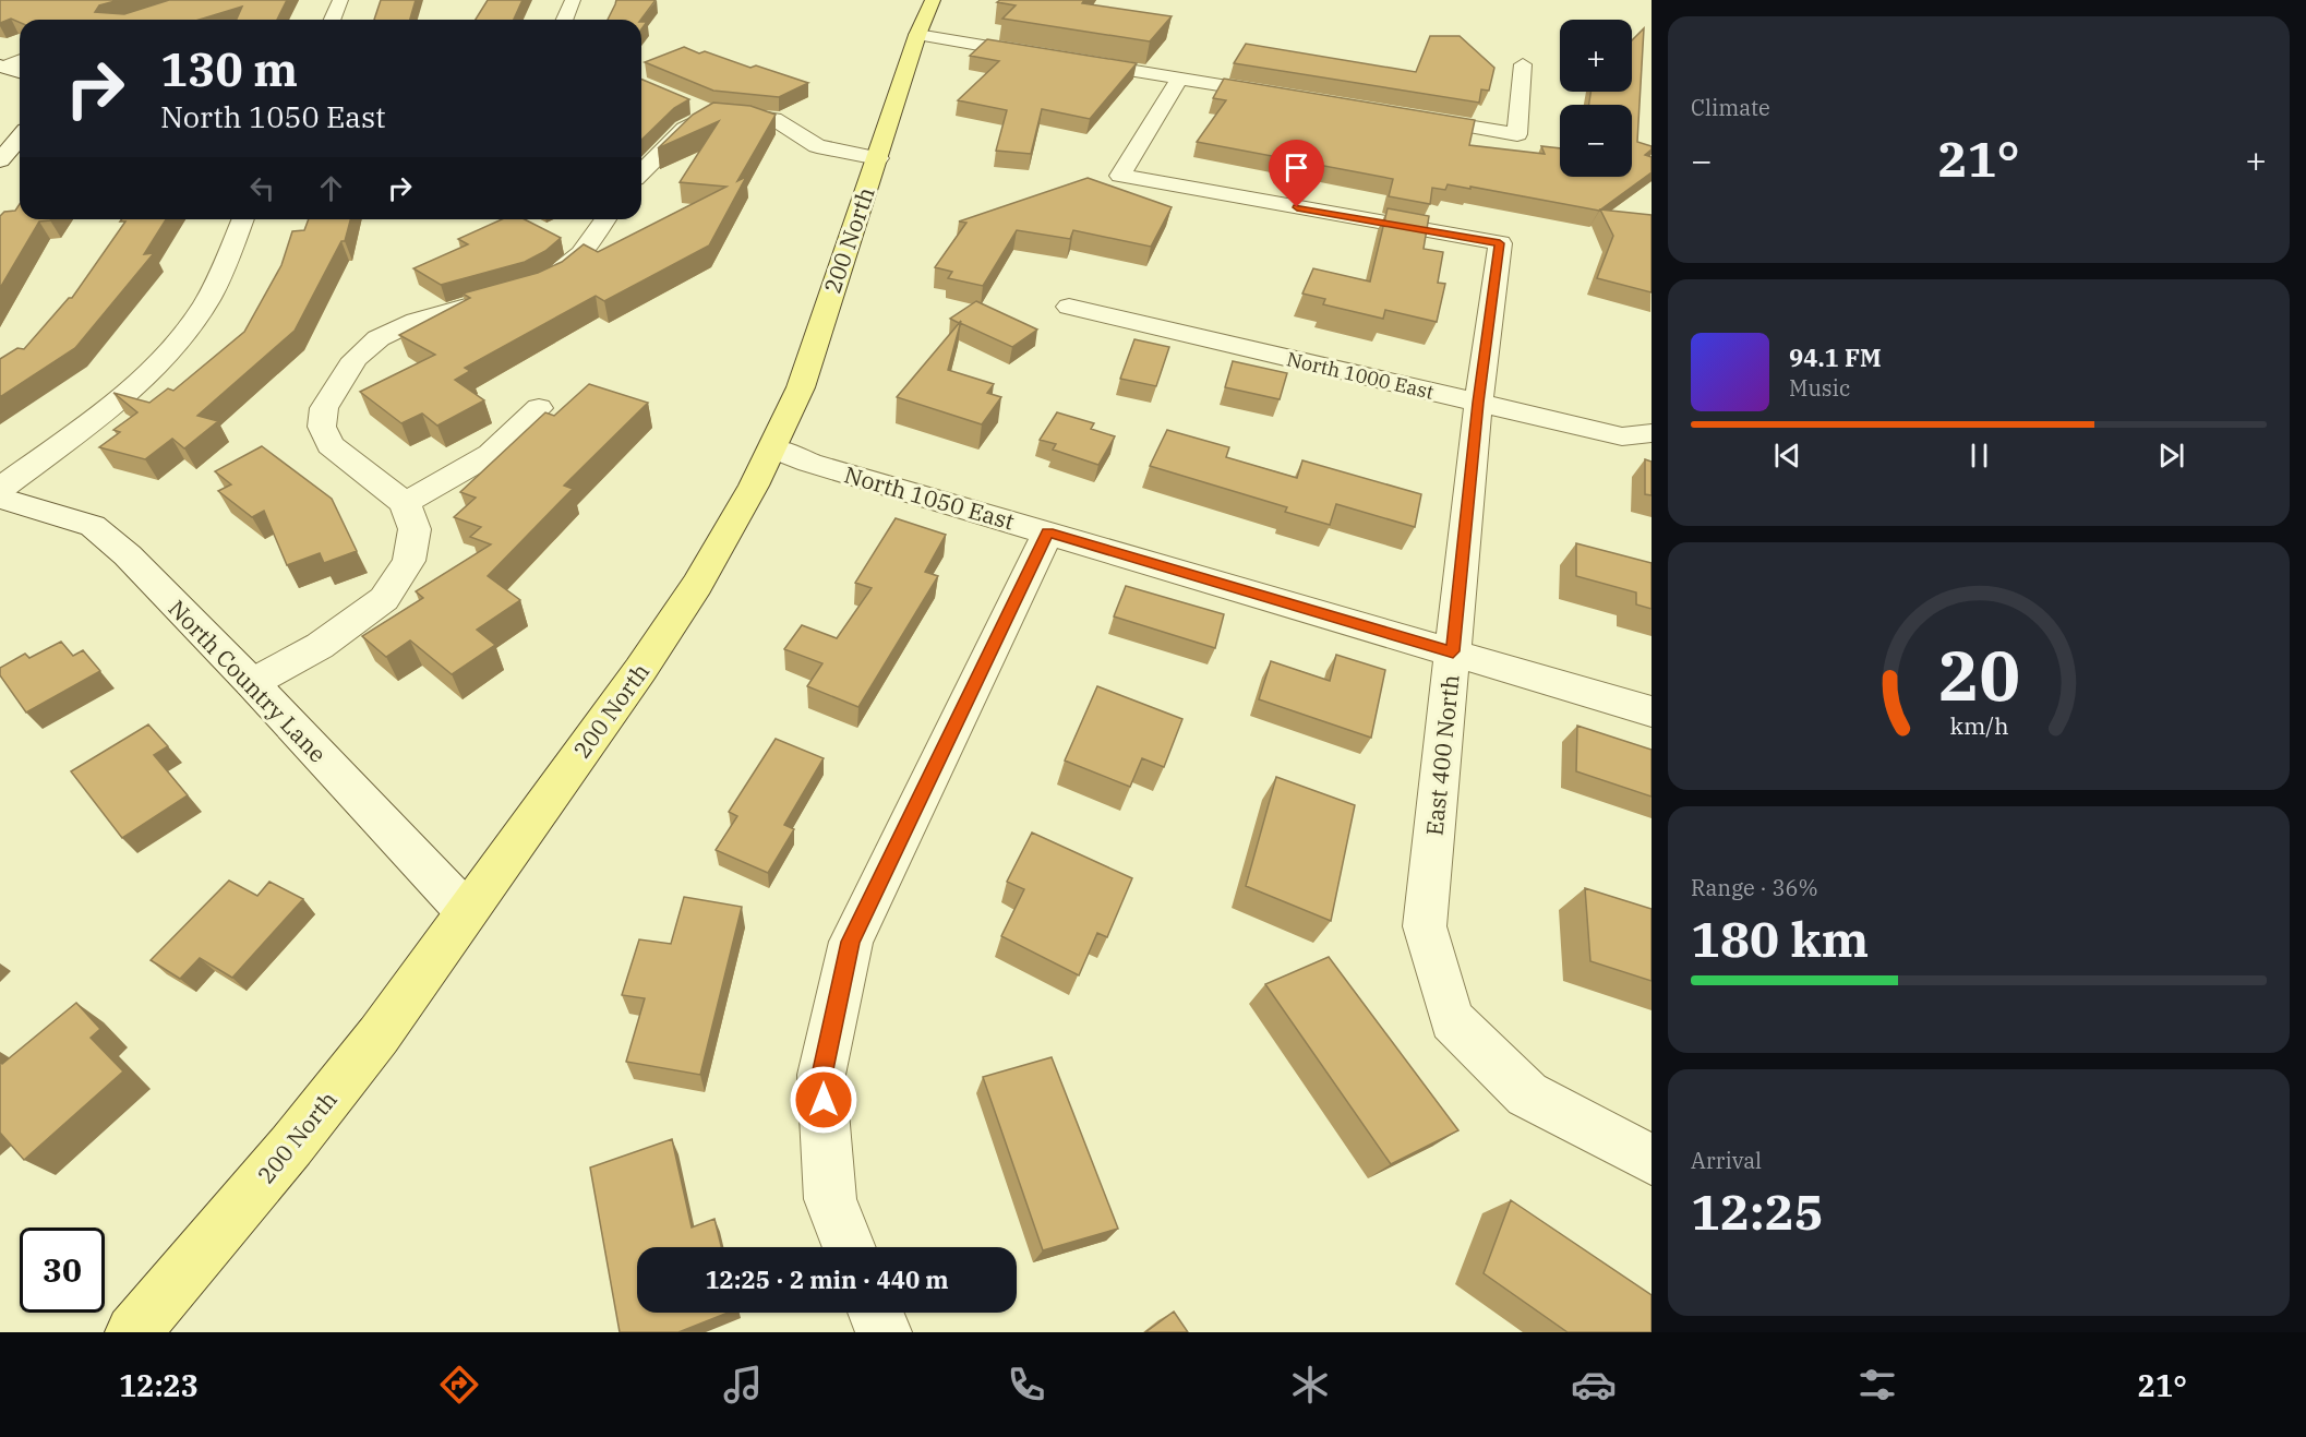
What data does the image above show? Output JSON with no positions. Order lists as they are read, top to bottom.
{
  "streets": {
    "main road": ["200 North"],
    "street": [
      "North 1000 East",
      "North 1050 East",
      "North Country Lane",
      "East 400 North"
    ]
  },
  "crossings": [
    ["200 North", "North 1050 East"],
    ["200 North", "North Country Lane"],
    ["North 1000 East", "East 400 North"],
    ["North 1050 East", "East 400 North"]
  ],
  "page": {
    "tile": [
      "Climate",
      ["Range · 36%", "180 km"],
      ["Arrival", "12:25"]
    ],
    "map_buttons": ["+", "−"],
    "turn": ["130 m", "North 1050 East"],
    "heat": ["−", "21°", "+"],
    "song": ["94.1 FM", "Music"],
    "limit": "30",
    "trip": "12:25 · 2 min · 440 m",
    "tabs": ["12:23", "21°"],
    "gauge": ["20", "km/h"]
  }
}
